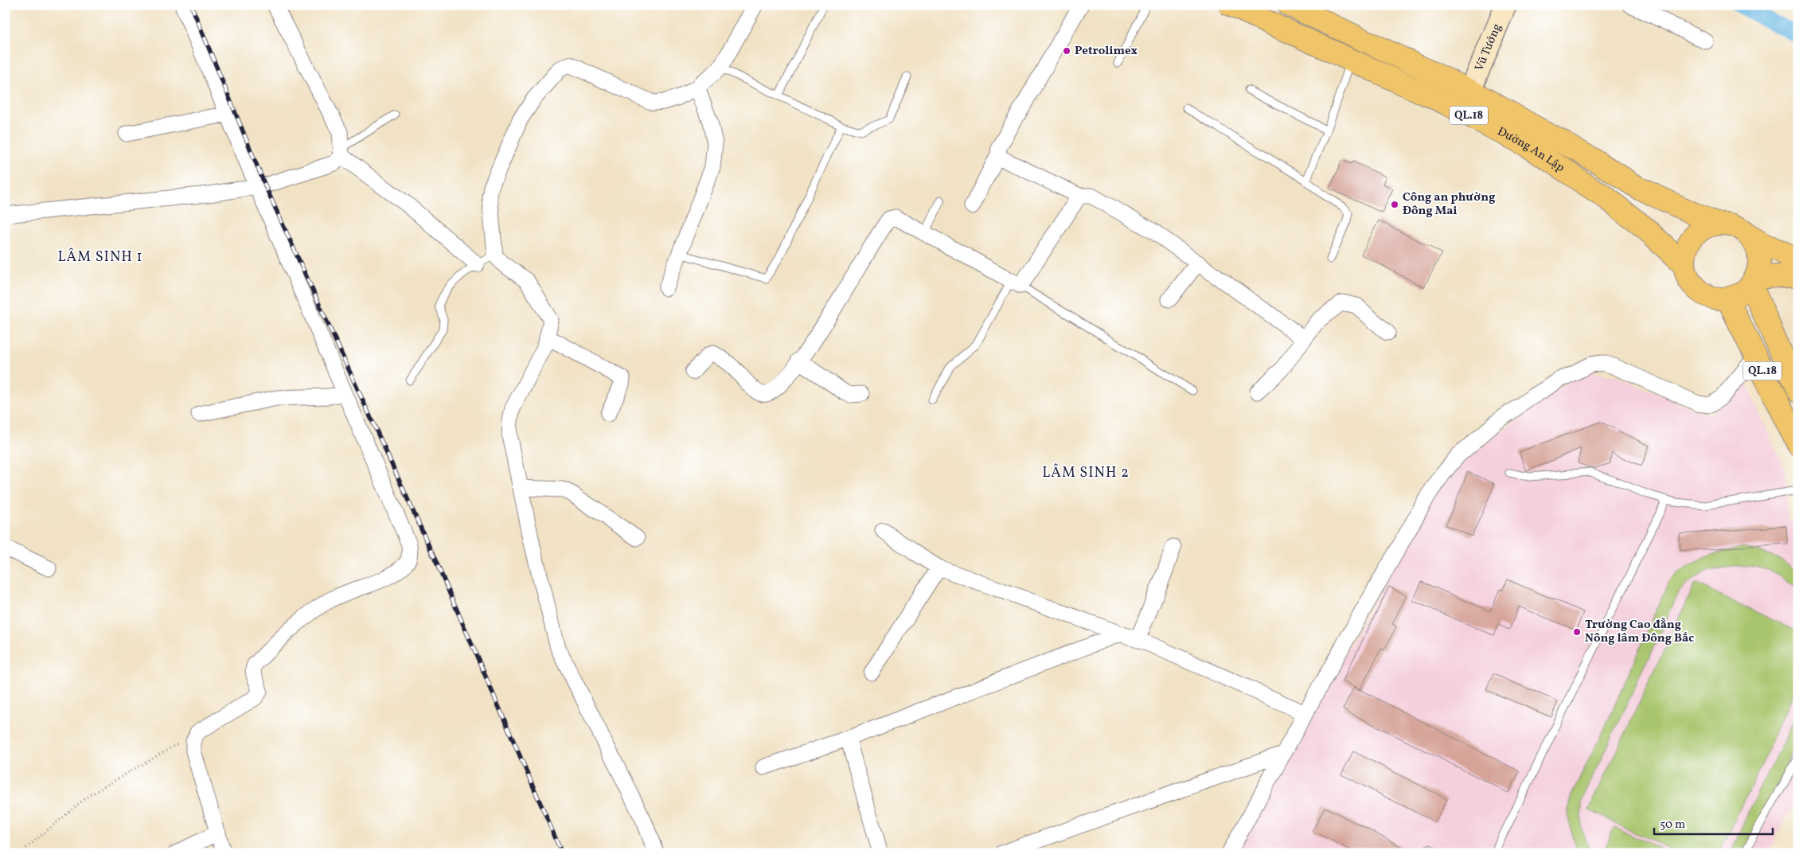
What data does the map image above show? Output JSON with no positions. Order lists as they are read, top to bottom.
{
  "streets": {
    "main road": ["QL.18", "Đường An Lập"],
    "street": ["Vũ Tướng"]
  },
  "crossings": [
    ["Vũ Tướng", "Đường An Lập"],
    ["QL.18", "Đường An Lập"]
  ],
  "districts": ["LÂM SINH 1", "LÂM SINH 2"],
  "places": ["Petrolimex", "Công an phường Đông Mai", "Trường Cao đẳng Nông lâm Đông Bắc"],
  "scale_bar": "50 m"
}
